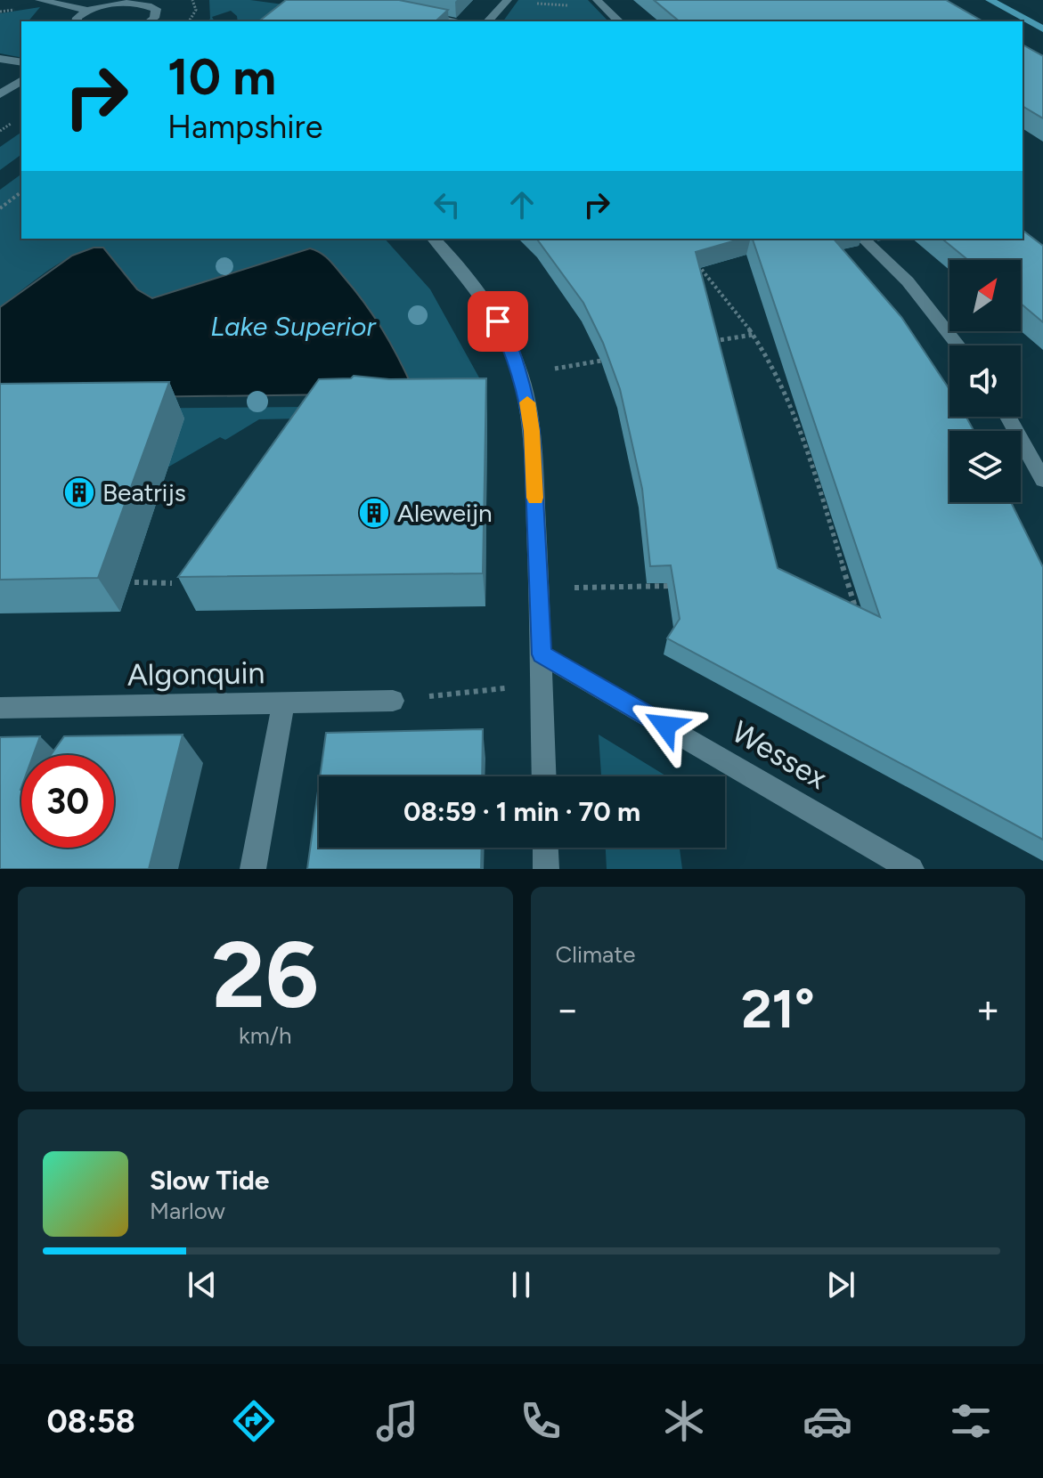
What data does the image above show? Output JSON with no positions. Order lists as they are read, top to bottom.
{
  "streets": {
    "street": ["Algonquin", "Wessex"]
  },
  "water": ["Lake Superior"],
  "places": {
    "building": ["Beatrijs", "Aleweijn"]
  },
  "north": "top right",
  "page": {
    "turn": ["10 m", "Hampshire"],
    "limit": "30",
    "trip": "08:59 · 1 min · 70 m",
    "tile": [
      ["26", "km/h"],
      "Climate"
    ],
    "heat": ["−", "21°", "+"],
    "song": ["Slow Tide", "Marlow"],
    "tabs": "08:58"
  }
}
